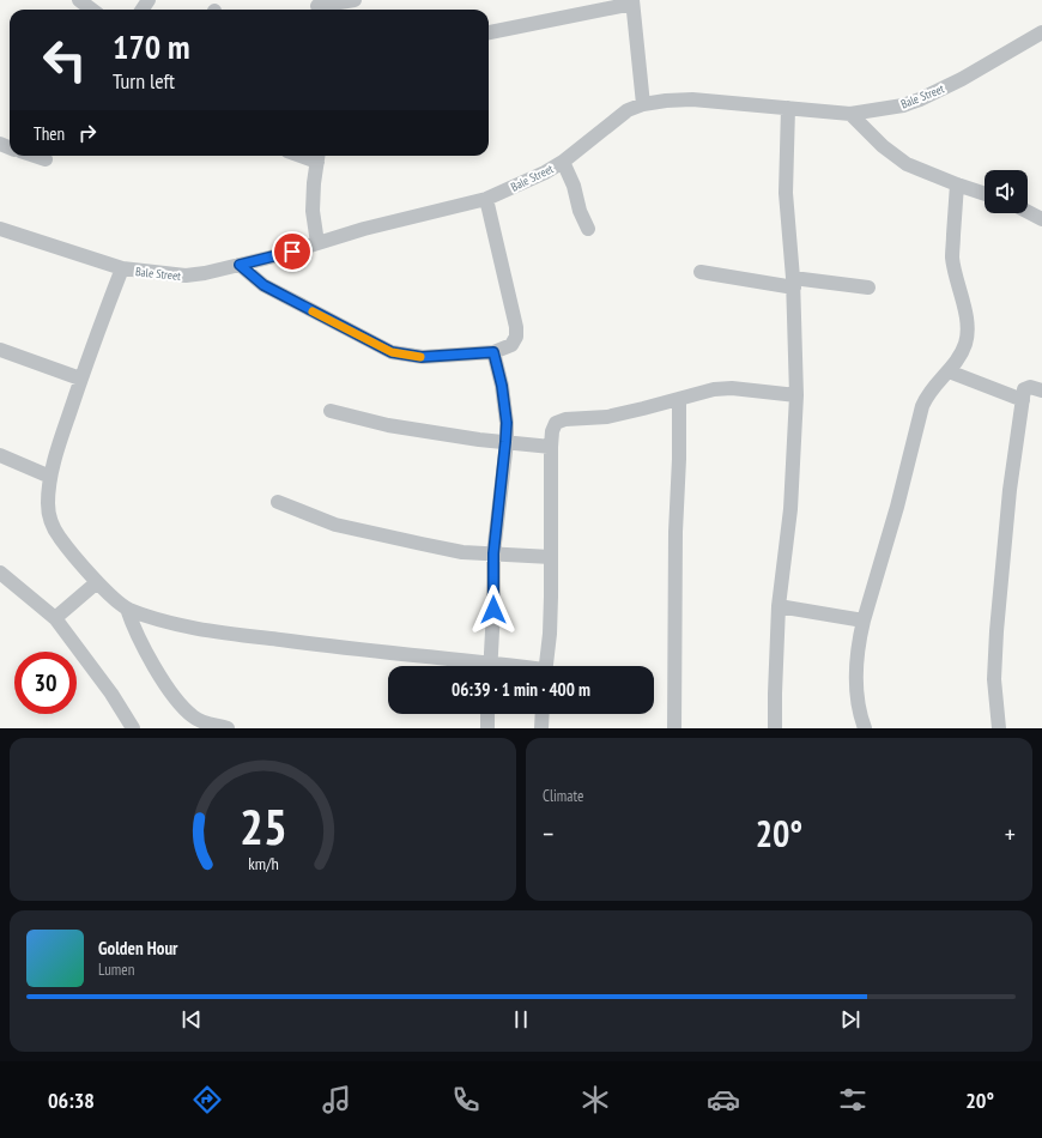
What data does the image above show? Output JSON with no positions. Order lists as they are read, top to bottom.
{
  "streets": {
    "street": ["Bale Street"]
  },
  "page": {
    "turn": ["170 m", "Turn left"],
    "then": "Then",
    "limit": "30",
    "trip": "06:39 · 1 min · 400 m",
    "tile": "Climate",
    "heat": ["−", "20°", "+"],
    "song": ["Golden Hour", "Lumen"],
    "tabs": ["06:38", "20°"],
    "gauge": ["25", "km/h"]
  }
}
